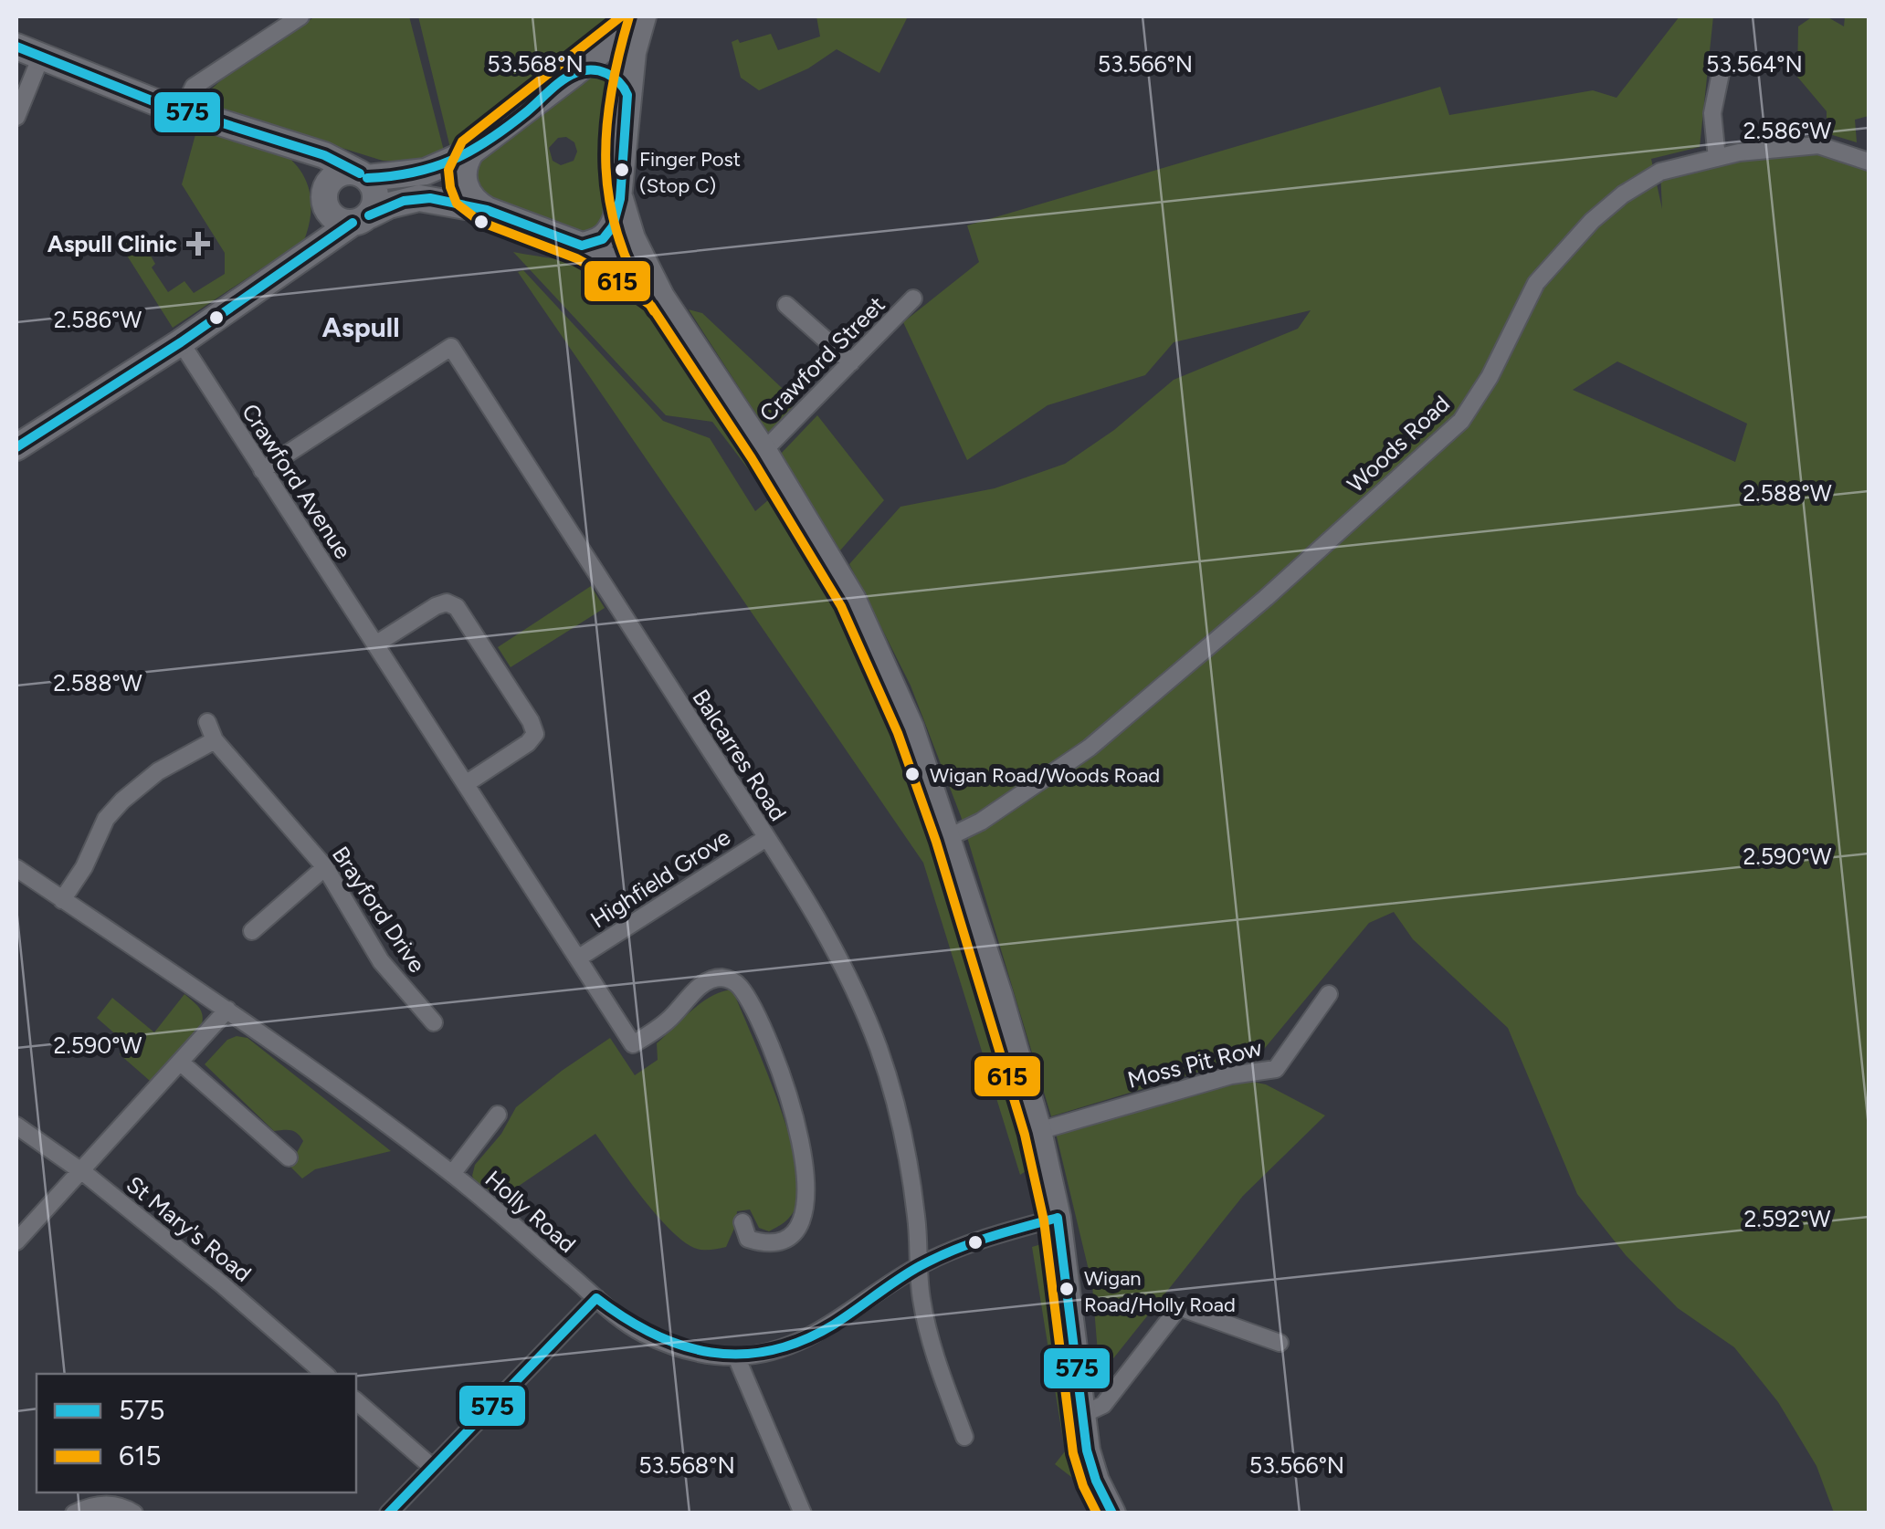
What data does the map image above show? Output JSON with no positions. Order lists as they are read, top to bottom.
{
  "streets": {
    "street": [
      "Crawford Street",
      "Woods Road",
      "Crawford Avenue",
      "Balcarres Road",
      "Highfield Grove",
      "Brayford Drive",
      "Moss Pit Row",
      "Holly Road",
      "St Mary's Road"
    ]
  },
  "crossings": [
    ["Crawford Avenue", "Balcarres Road"],
    ["Crawford Avenue", "Highfield Grove"],
    ["Balcarres Road", "Highfield Grove"],
    ["Balcarres Road", "Holly Road"]
  ],
  "districts": ["Aspull"],
  "places": {
    "other": ["Finger Post (Stop C)", "Wigan Road/Woods Road", "Wigan Road/Holly Road"],
    "health": ["Aspull Clinic"]
  },
  "lines": ["transit line 615", "transit line 575"],
  "legend": ["575", "615"],
  "coordinates": [
    "53.568°N",
    "53.566°N",
    "53.564°N",
    "2.586°W",
    "2.588°W",
    "2.590°W",
    "2.592°W"
  ]
}
